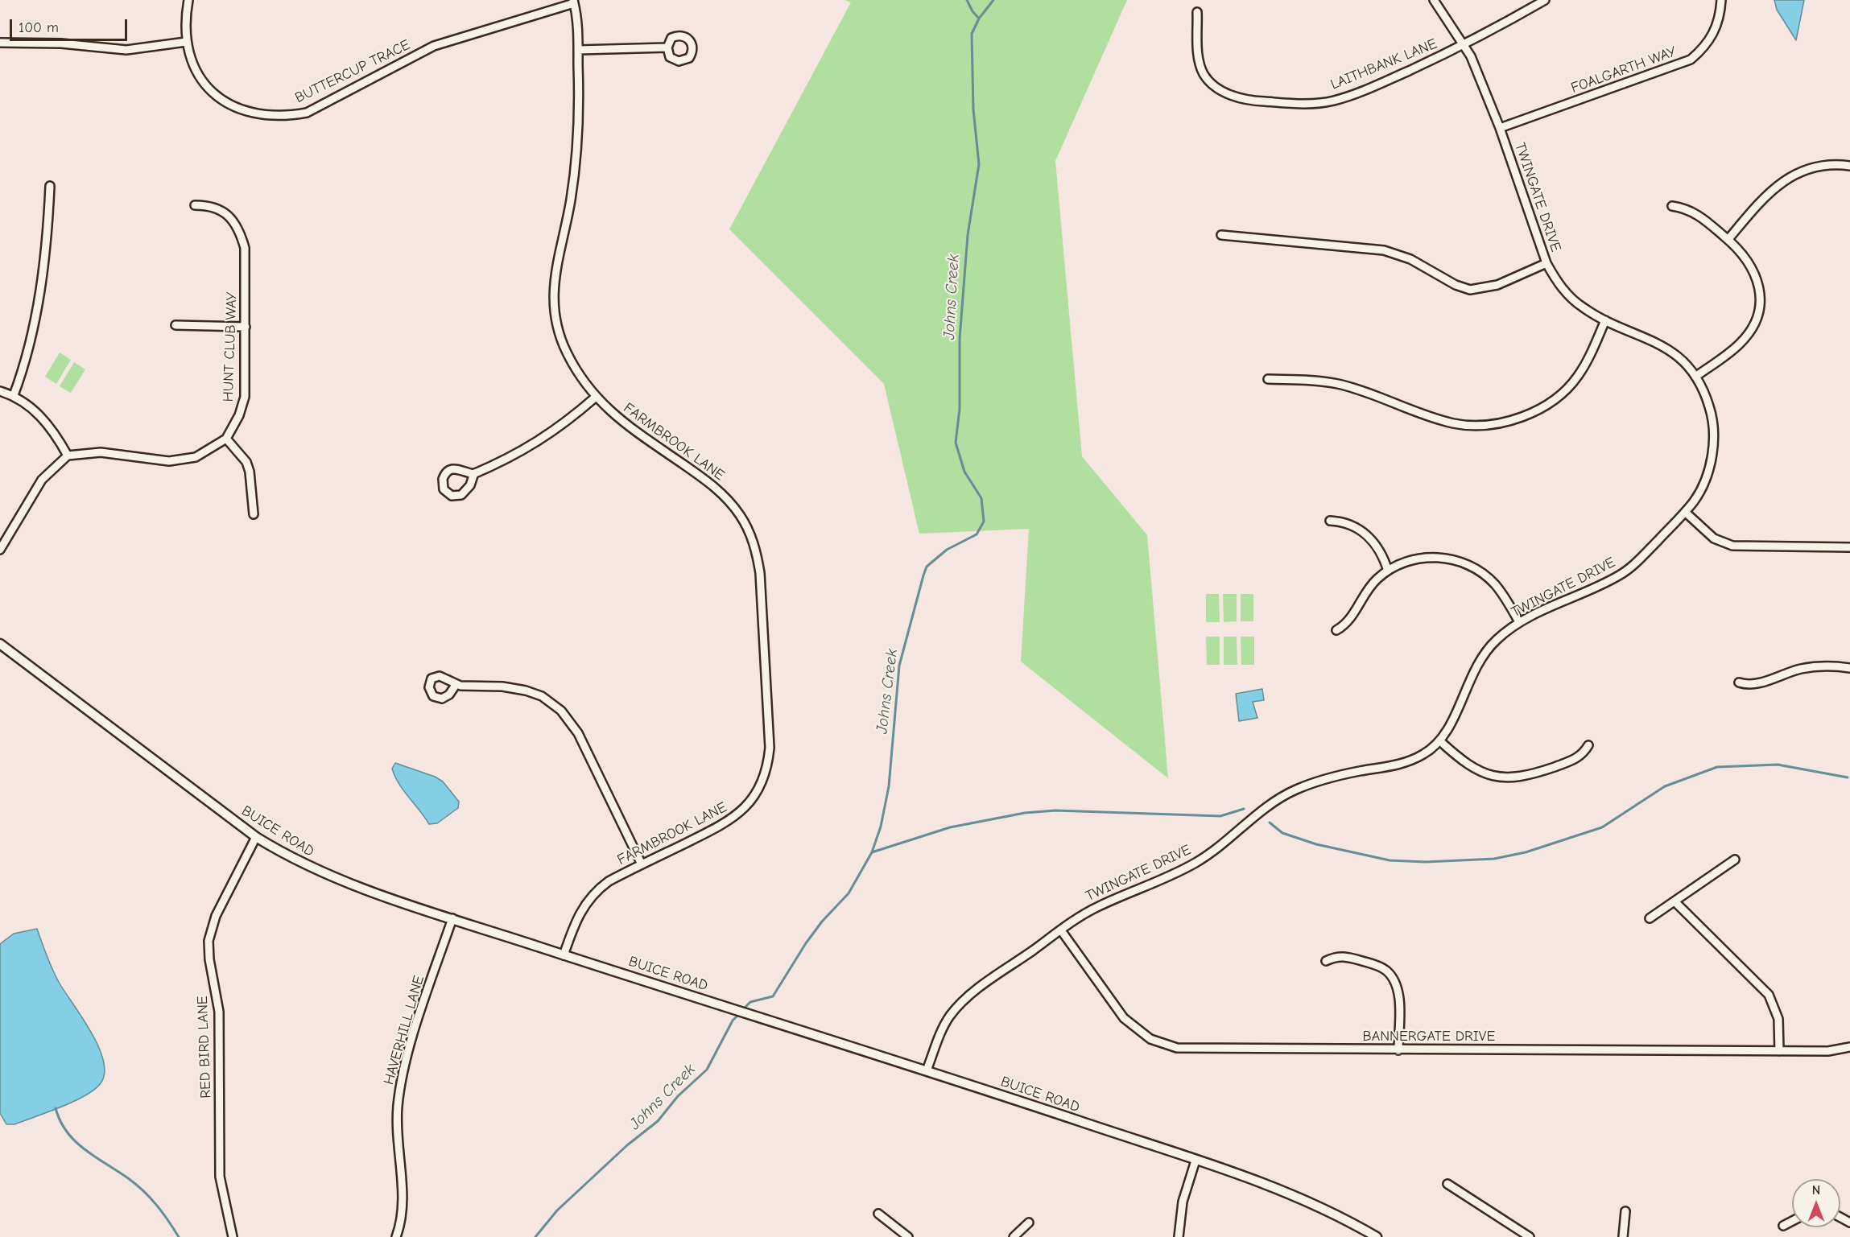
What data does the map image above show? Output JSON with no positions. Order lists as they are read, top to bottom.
{
  "streets": {
    "street": [
      "LAITHBANK LANE",
      "FOALGARTH WAY",
      "BUTTERCUP TRACE",
      "TWINGATE DRIVE",
      "HUNT CLUB WAY",
      "FARMBROOK LANE",
      "BUICE ROAD",
      "HAVERHILL LANE",
      "BANNERGATE DRIVE",
      "RED BIRD LANE"
    ]
  },
  "crossings": [
    ["LAITHBANK LANE", "TWINGATE DRIVE"],
    ["FOALGARTH WAY", "TWINGATE DRIVE"],
    ["BUTTERCUP TRACE", "FARMBROOK LANE"],
    ["TWINGATE DRIVE", "BUICE ROAD"],
    ["TWINGATE DRIVE", "BANNERGATE DRIVE"],
    ["FARMBROOK LANE", "BUICE ROAD"],
    ["BUICE ROAD", "HAVERHILL LANE"],
    ["BUICE ROAD", "RED BIRD LANE"]
  ],
  "water": ["Johns Creek"],
  "scale_bar": "100 m",
  "north": "top"
}
